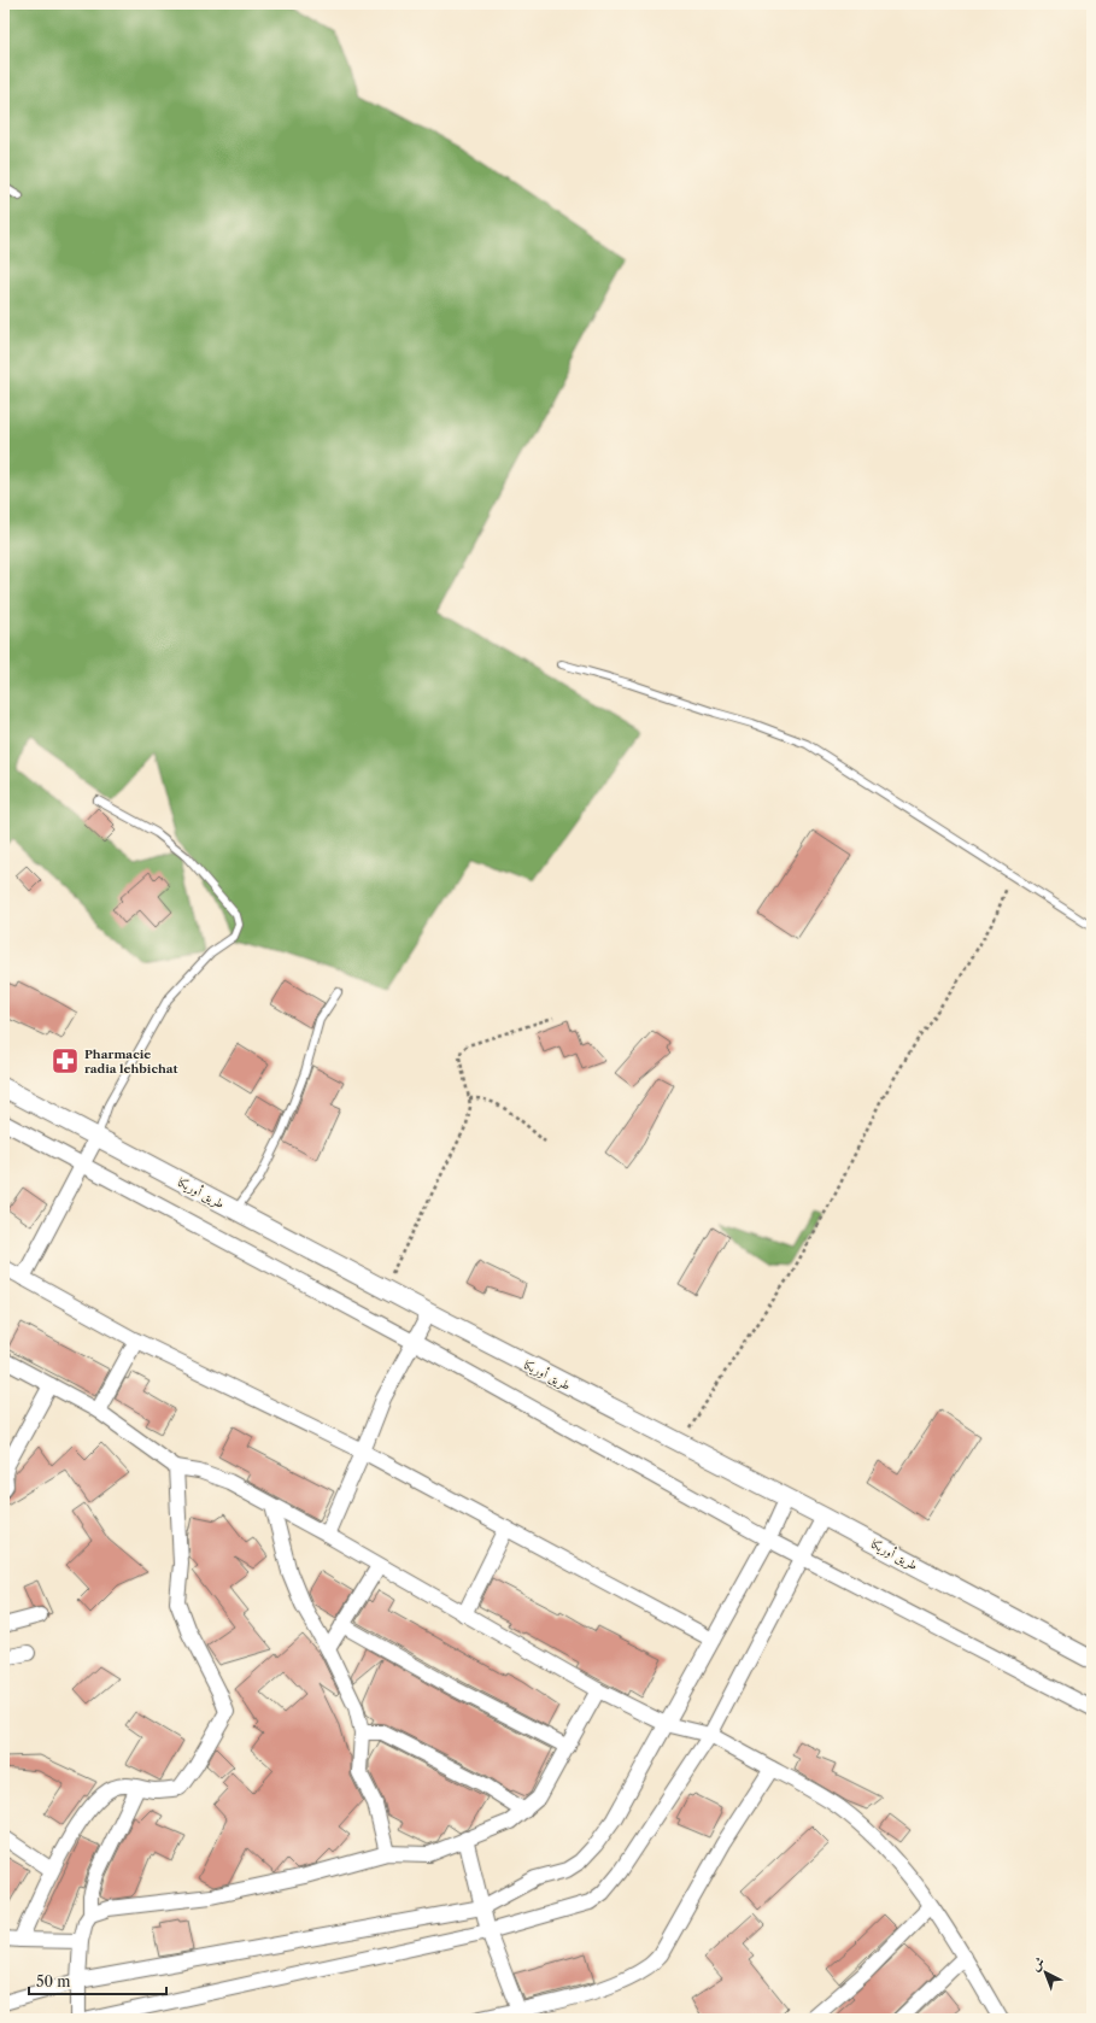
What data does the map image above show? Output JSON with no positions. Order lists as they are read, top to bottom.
{
  "streets": {
    "street": ["طريق أوريكا"]
  },
  "places": {
    "pharmacy": ["Pharmacie radia lehbichat"]
  },
  "scale_bar": "50 m",
  "north": "top left"
}
